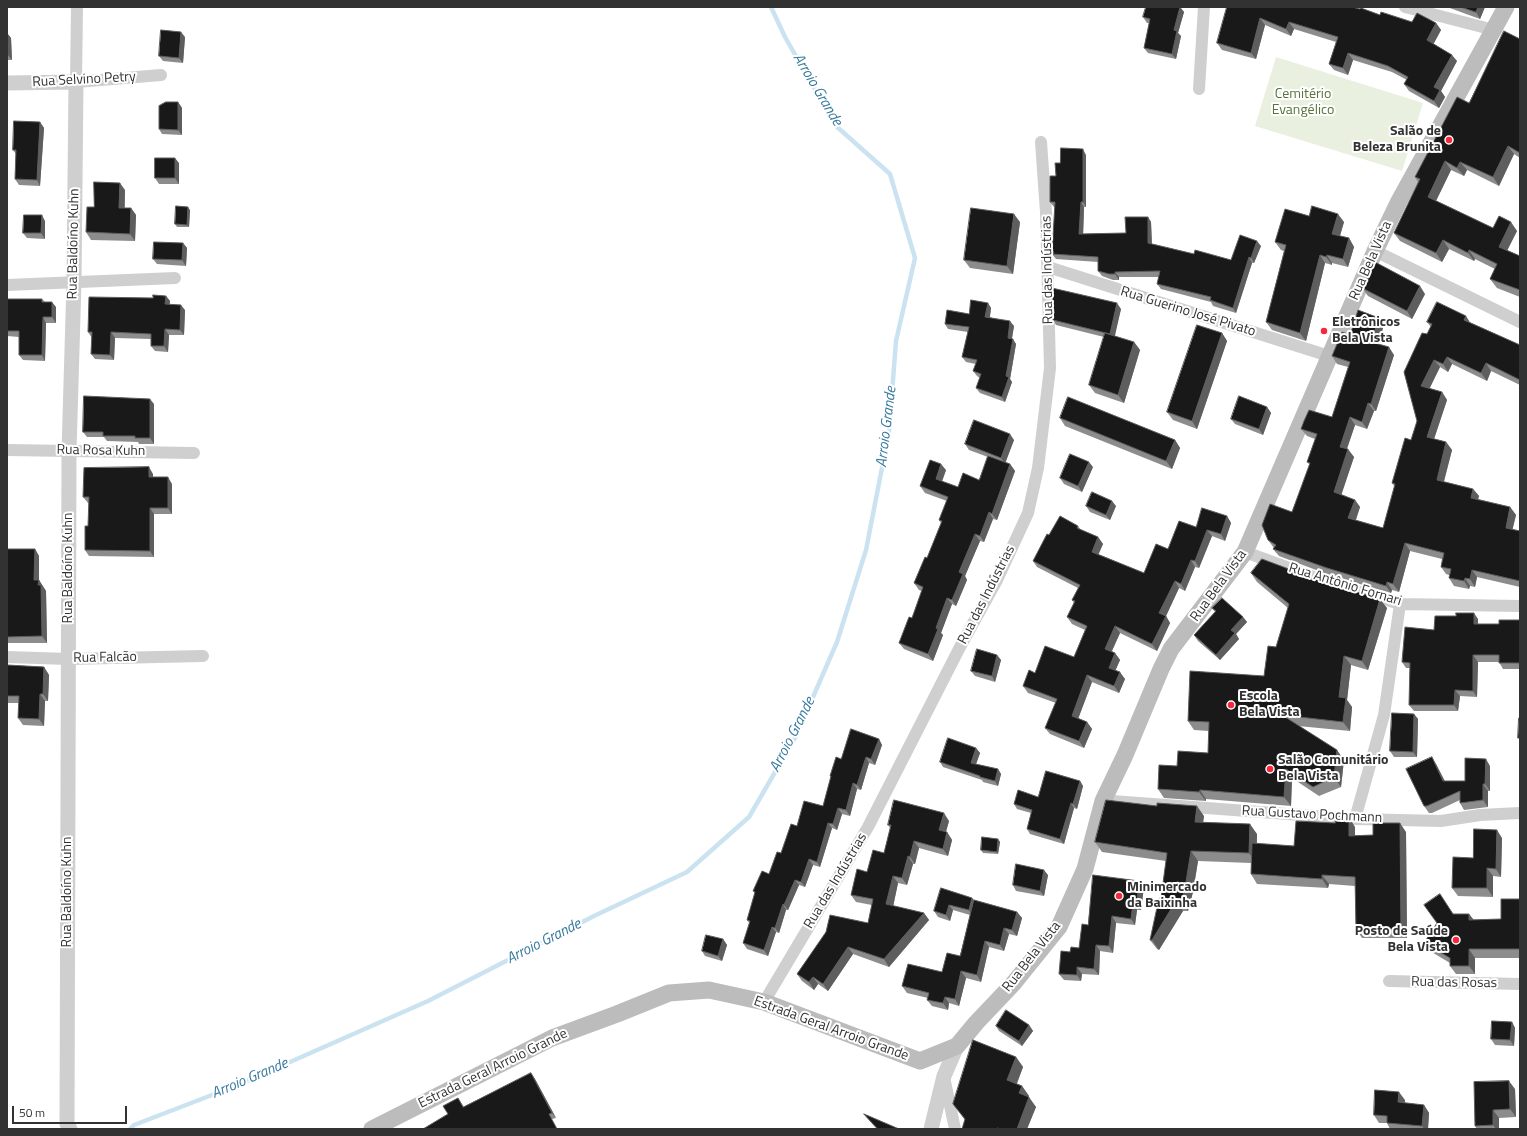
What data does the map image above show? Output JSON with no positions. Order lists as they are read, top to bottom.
{
  "streets": {
    "main road": ["Rua Bela Vista", "Estrada Geral Arroio Grande"],
    "street": [
      "Rua Selvino Petry",
      "Rua Baldoíno Kuhn",
      "Rua das Indústrias",
      "Rua Guerino José Pivato",
      "Rua Rosa Kuhn",
      "Rua Antônio Fornari",
      "Rua Falcão",
      "Rua Gustavo Pochmann",
      "Rua das Rosas"
    ]
  },
  "crossings": [
    ["Rua Selvino Petry", "Rua Baldoíno Kuhn"],
    ["Rua Baldoíno Kuhn", "Rua Rosa Kuhn"],
    ["Rua Baldoíno Kuhn", "Rua Falcão"],
    ["Rua Bela Vista", "Rua Guerino José Pivato"],
    ["Rua Bela Vista", "Rua Antônio Fornari"],
    ["Rua Bela Vista", "Rua Gustavo Pochmann"],
    ["Rua Bela Vista", "Estrada Geral Arroio Grande"],
    ["Rua das Indústrias", "Rua Guerino José Pivato"],
    ["Rua das Indústrias", "Estrada Geral Arroio Grande"]
  ],
  "water": ["Arroio Grande"],
  "parks": ["Cemitério Evangélico"],
  "places": [
    "Salão de Beleza Brunita",
    "Eletrônicos Bela Vista",
    "Escola Bela Vista",
    "Salão Comunitário Bela Vista",
    "Minimercado da Baixinha",
    "Posto de Saúde Bela Vista"
  ],
  "scale_bar": "50 m"
}
